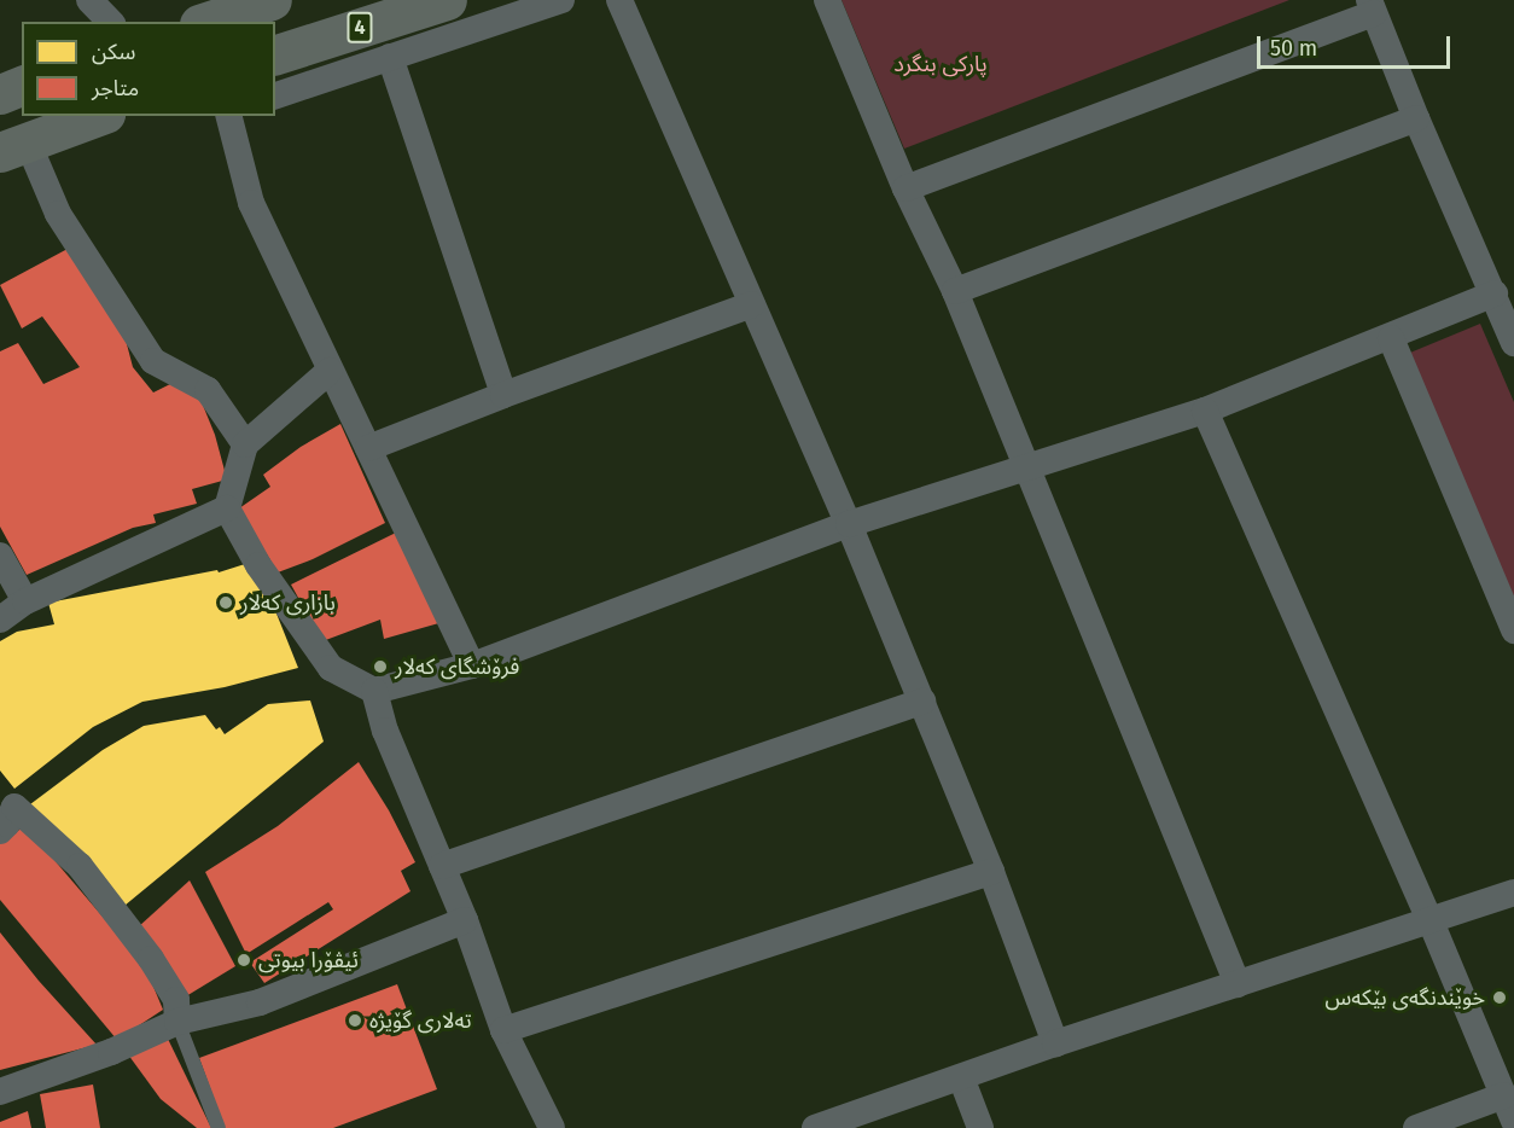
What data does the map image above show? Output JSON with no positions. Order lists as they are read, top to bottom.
{
  "streets": {
    "highway": ["4"]
  },
  "parks": ["پارکی بنگرد"],
  "places": [
    "بازاری کەلار",
    "فرۆشگای کەلار",
    "ئیڤۆرا بیوتی",
    "خوێندنگەی بێکەس",
    "تەلاری گۆیژە"
  ],
  "legend": ["سكن", "متاجر"],
  "scale_bar": "50 m"
}
